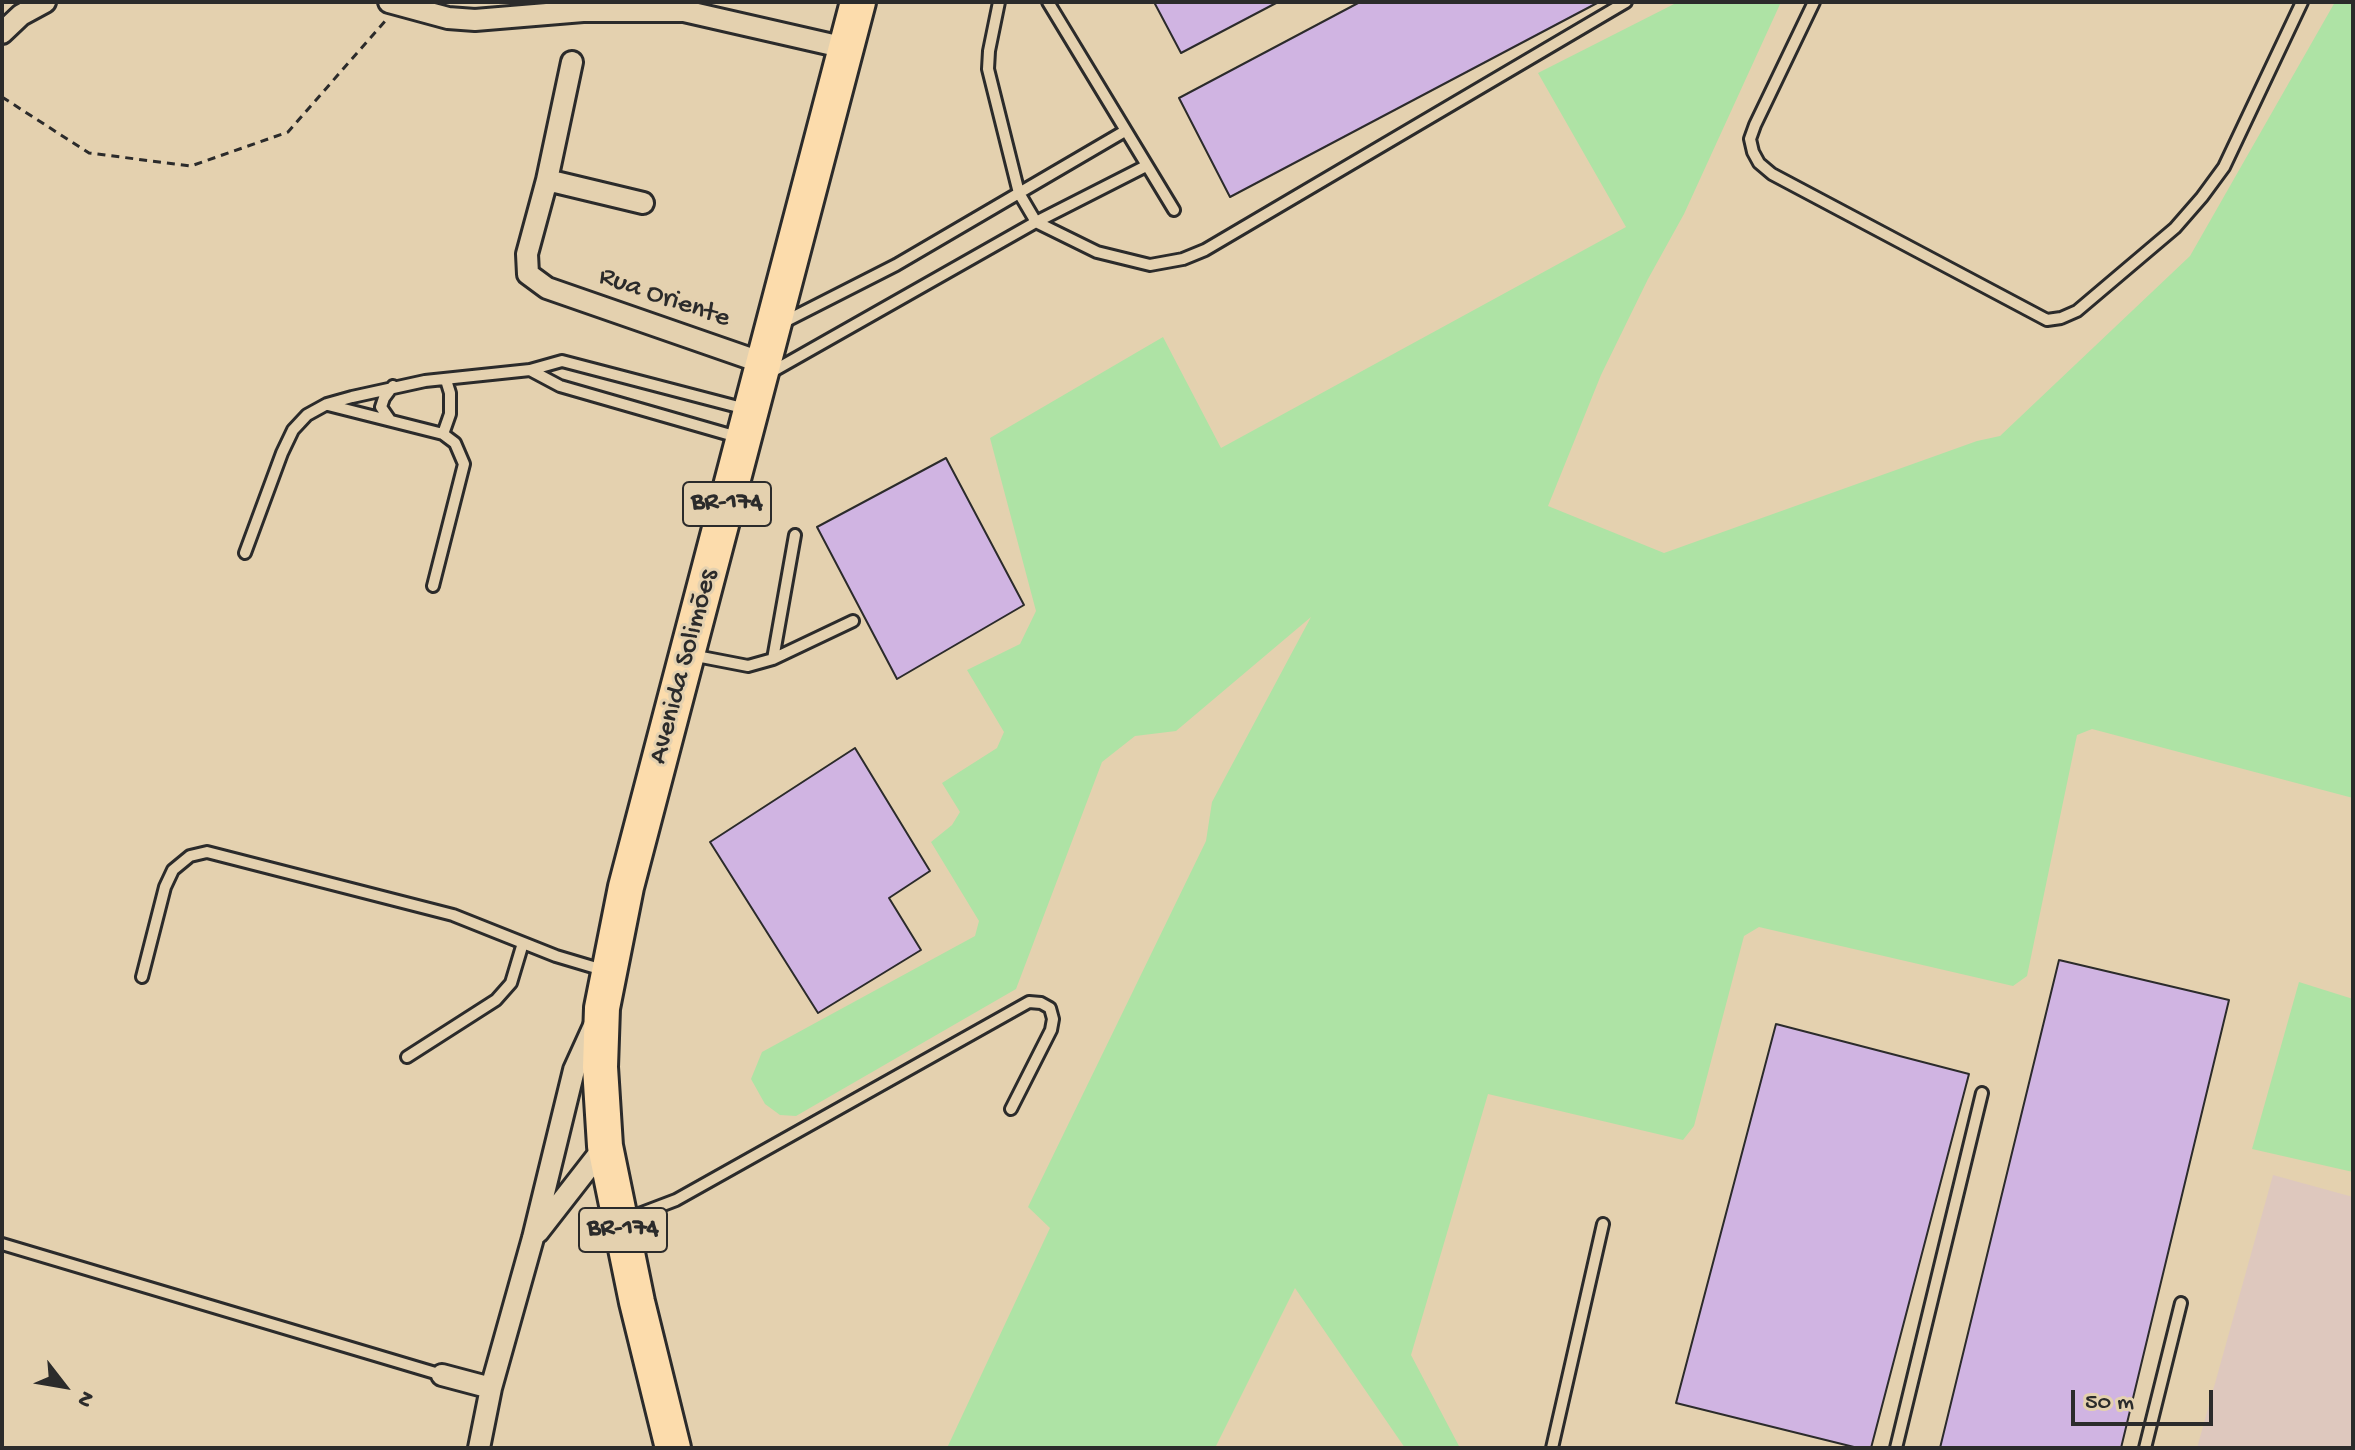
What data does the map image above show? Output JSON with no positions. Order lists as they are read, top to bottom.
{
  "streets": {
    "main road": ["BR-174", "Avenida Solimões"],
    "street": ["Rua Oriente"]
  },
  "crossings": [
    ["Rua Oriente", "Avenida Solimões"],
    ["BR-174", "Avenida Solimões"]
  ],
  "scale_bar": "50 m",
  "north": "bottom right"
}
